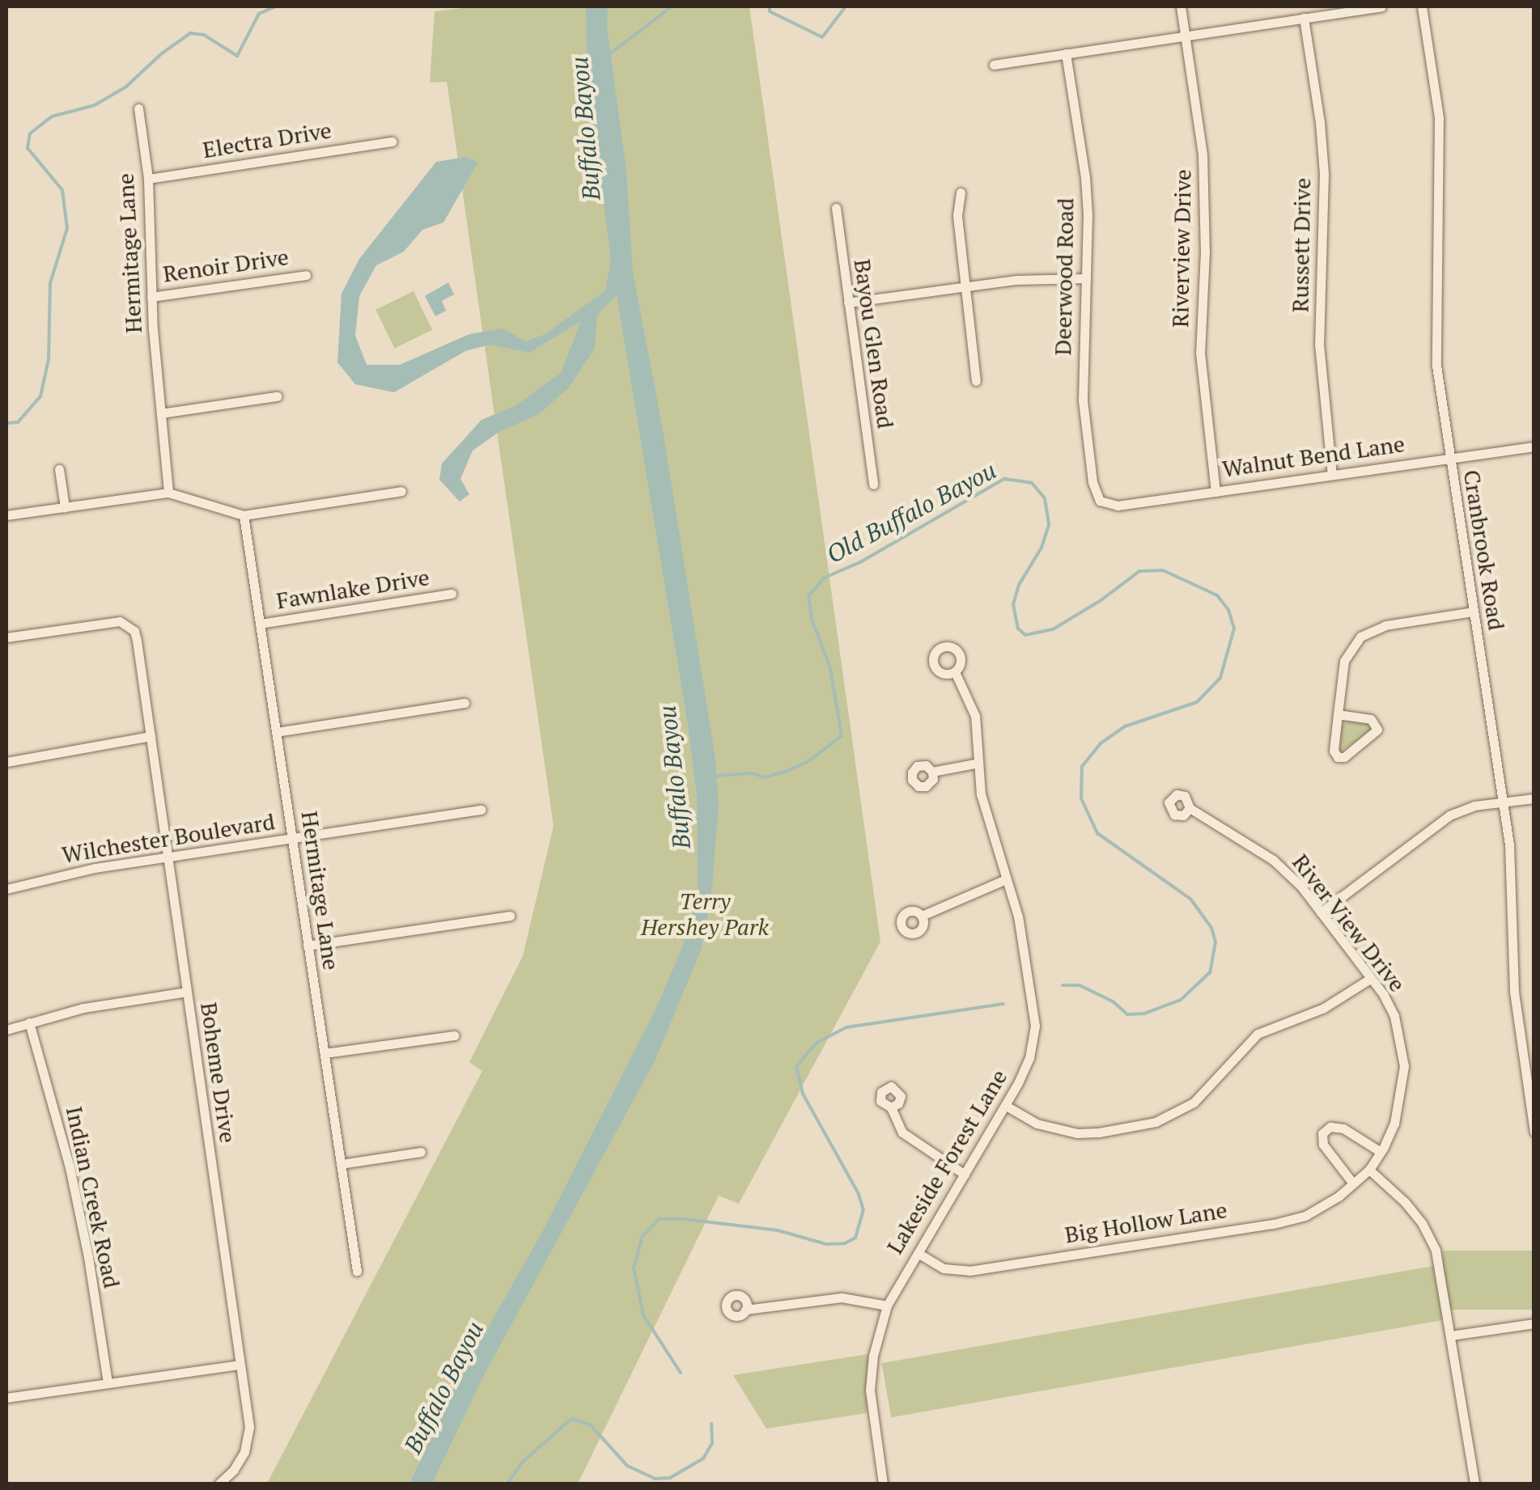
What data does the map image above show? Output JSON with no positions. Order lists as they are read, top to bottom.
{
  "streets": {
    "street": [
      "Electra Drive",
      "Russett Drive",
      "Riverview Drive",
      "Hermitage Lane",
      "Renoir Drive",
      "Deerwood Road",
      "Bayou Glen Road",
      "Walnut Bend Lane",
      "Cranbrook Road",
      "Fawnlake Drive",
      "Wilchester Boulevard",
      "River View Drive",
      "Boheme Drive",
      "Lakeside Forest Lane",
      "Indian Creek Road",
      "Big Hollow Lane"
    ]
  },
  "crossings": [
    ["Electra Drive", "Hermitage Lane"],
    ["Russett Drive", "Walnut Bend Lane"],
    ["Riverview Drive", "Walnut Bend Lane"],
    ["Hermitage Lane", "Renoir Drive"],
    ["Hermitage Lane", "Fawnlake Drive"],
    ["Hermitage Lane", "Wilchester Boulevard"],
    ["Deerwood Road", "Walnut Bend Lane"],
    ["Walnut Bend Lane", "Cranbrook Road"],
    ["Wilchester Boulevard", "Boheme Drive"],
    ["River View Drive", "Big Hollow Lane"],
    ["Lakeside Forest Lane", "Big Hollow Lane"]
  ],
  "water": ["Buffalo Bayou", "Old Buffalo Bayou"],
  "parks": ["Terry Hershey Park"]
}
